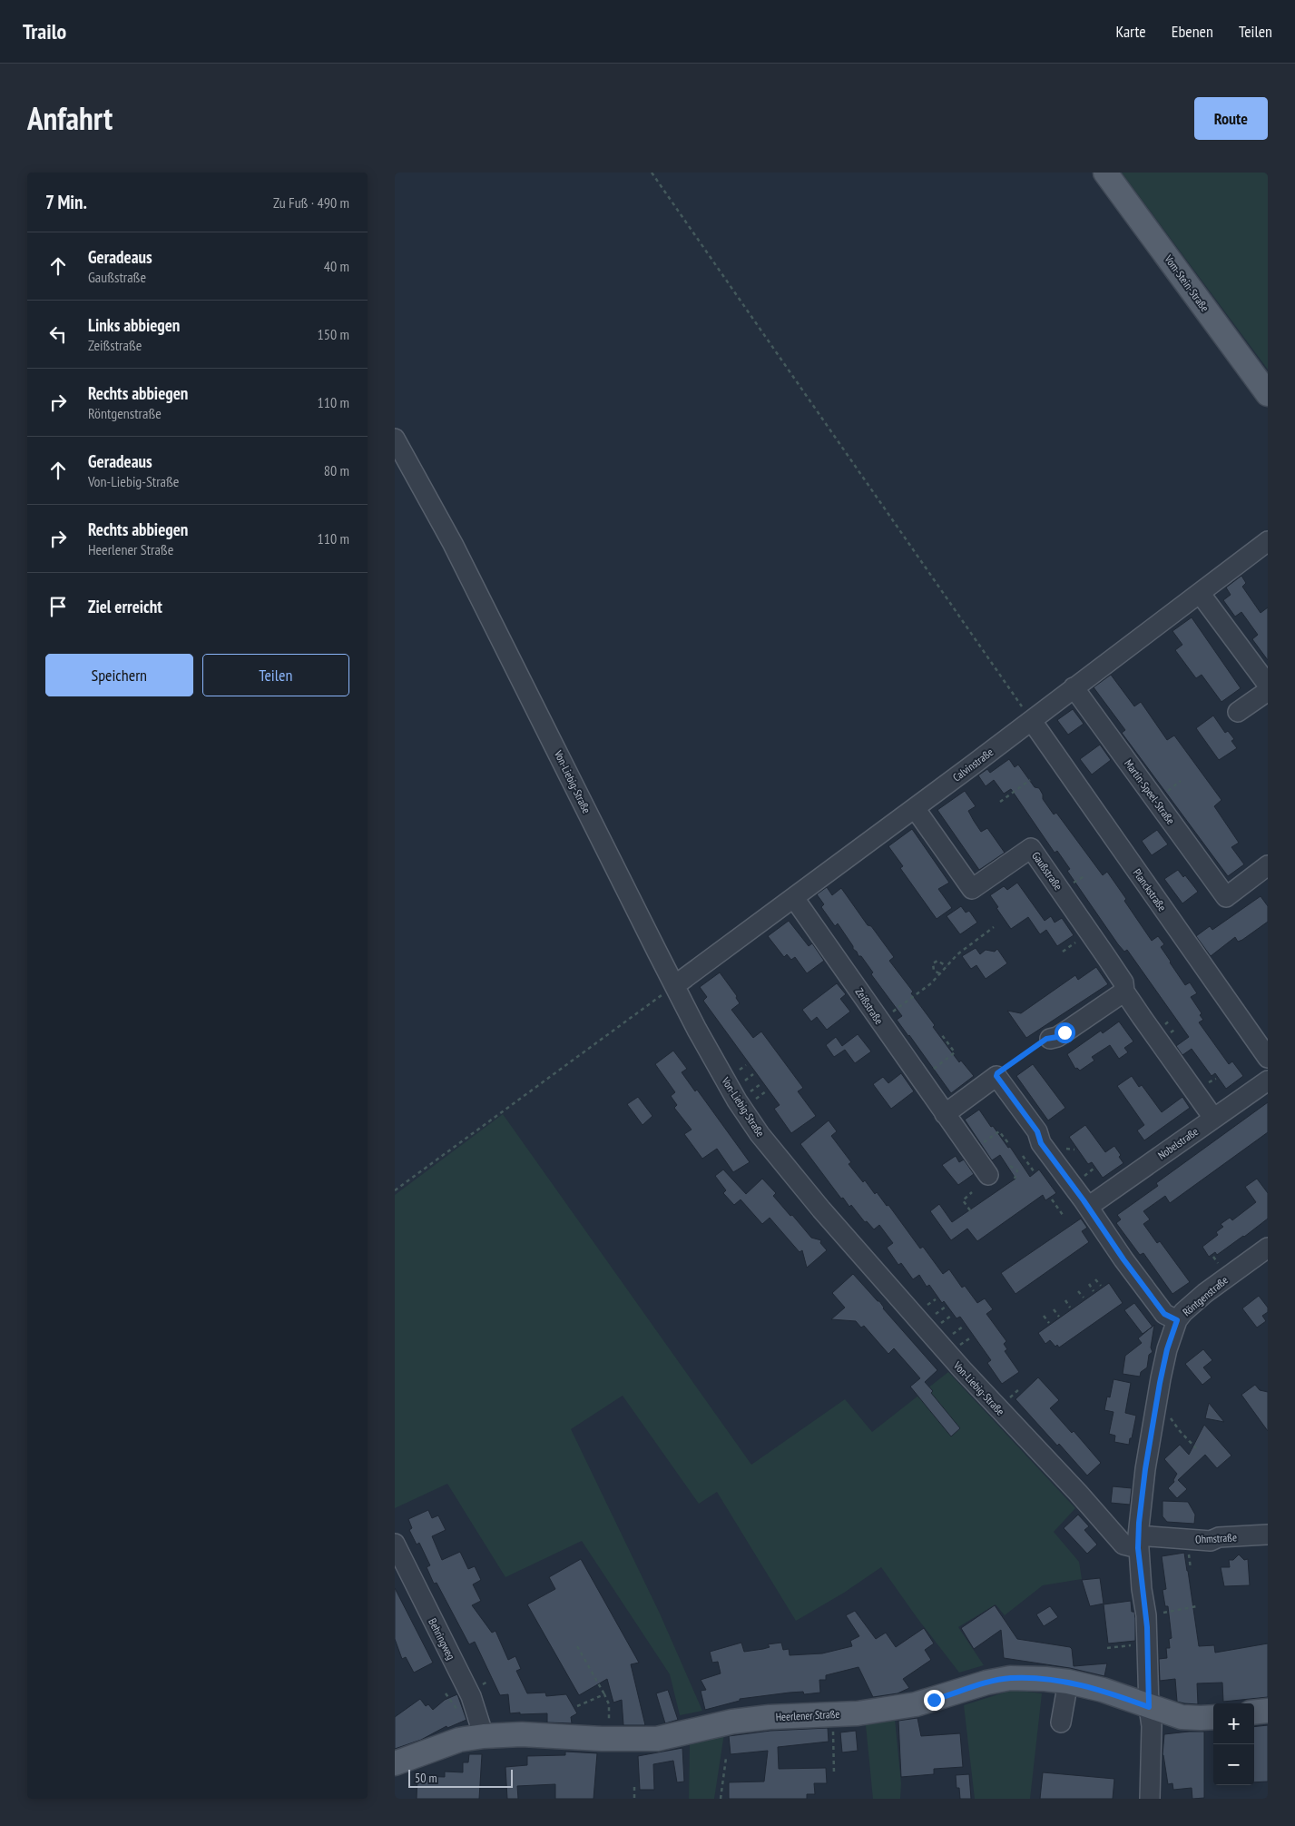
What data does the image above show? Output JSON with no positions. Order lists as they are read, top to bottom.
{
  "streets": {
    "main road": ["Vom-Stein-Straße", "Heerlener Straße"],
    "street": [
      "Calvinstraße",
      "Von-Liebig-Straße",
      "Martin-Speel-Straße",
      "Gaußstraße",
      "Planckstraße",
      "Zeißstraße",
      "Nobelstraße",
      "Röntgenstraße",
      "Ohmstraße",
      "Behringweg"
    ]
  },
  "crossings": [
    ["Calvinstraße", "Von-Liebig-Straße"],
    ["Calvinstraße", "Martin-Speel-Straße"],
    ["Calvinstraße", "Gaußstraße"],
    ["Calvinstraße", "Planckstraße"],
    ["Calvinstraße", "Zeißstraße"],
    ["Von-Liebig-Straße", "Röntgenstraße"],
    ["Von-Liebig-Straße", "Ohmstraße"],
    ["Gaußstraße", "Nobelstraße"],
    ["Röntgenstraße", "Ohmstraße"],
    ["Behringweg", "Heerlener Straße"]
  ],
  "scale_bar": "50 m",
  "page": {
    "header": "Trailo",
    "nav": ["Karte", "Ebenen", "Teilen"],
    "title": "Anfahrt",
    "buttons": [
      "Route",
      ["Speichern", "Teilen"]
    ],
    "heading": ["7 Min.", "Zu Fuß · 490 m"],
    "list": [
      ["Geradeaus", "Gaußstraße", "40 m"],
      ["Links abbiegen", "Zeißstraße", "150 m"],
      ["Rechts abbiegen", "Röntgenstraße", "110 m"],
      ["Geradeaus", "Von-Liebig-Straße", "80 m"],
      ["Rechts abbiegen", "Heerlener Straße", "110 m"],
      "Ziel erreicht"
    ],
    "map_buttons": ["+", "−"],
    "scale": "50 m"
  }
}
